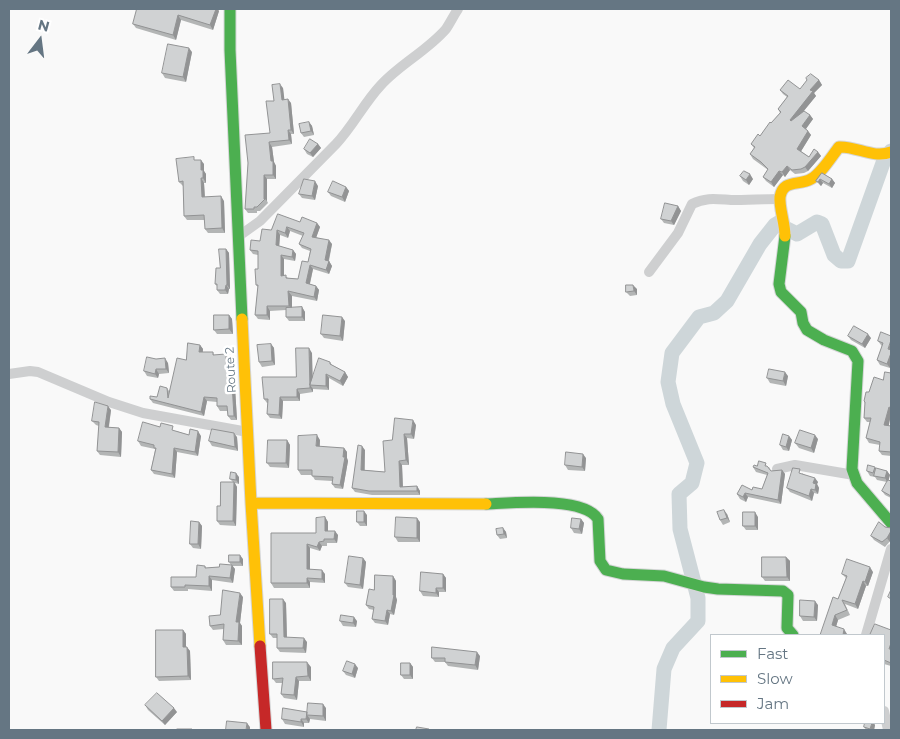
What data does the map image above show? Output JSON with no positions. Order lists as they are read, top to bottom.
{
  "streets": {
    "main road": ["Route 2"]
  },
  "legend": ["Fast", "Slow", "Jam"],
  "north": "top"
}
